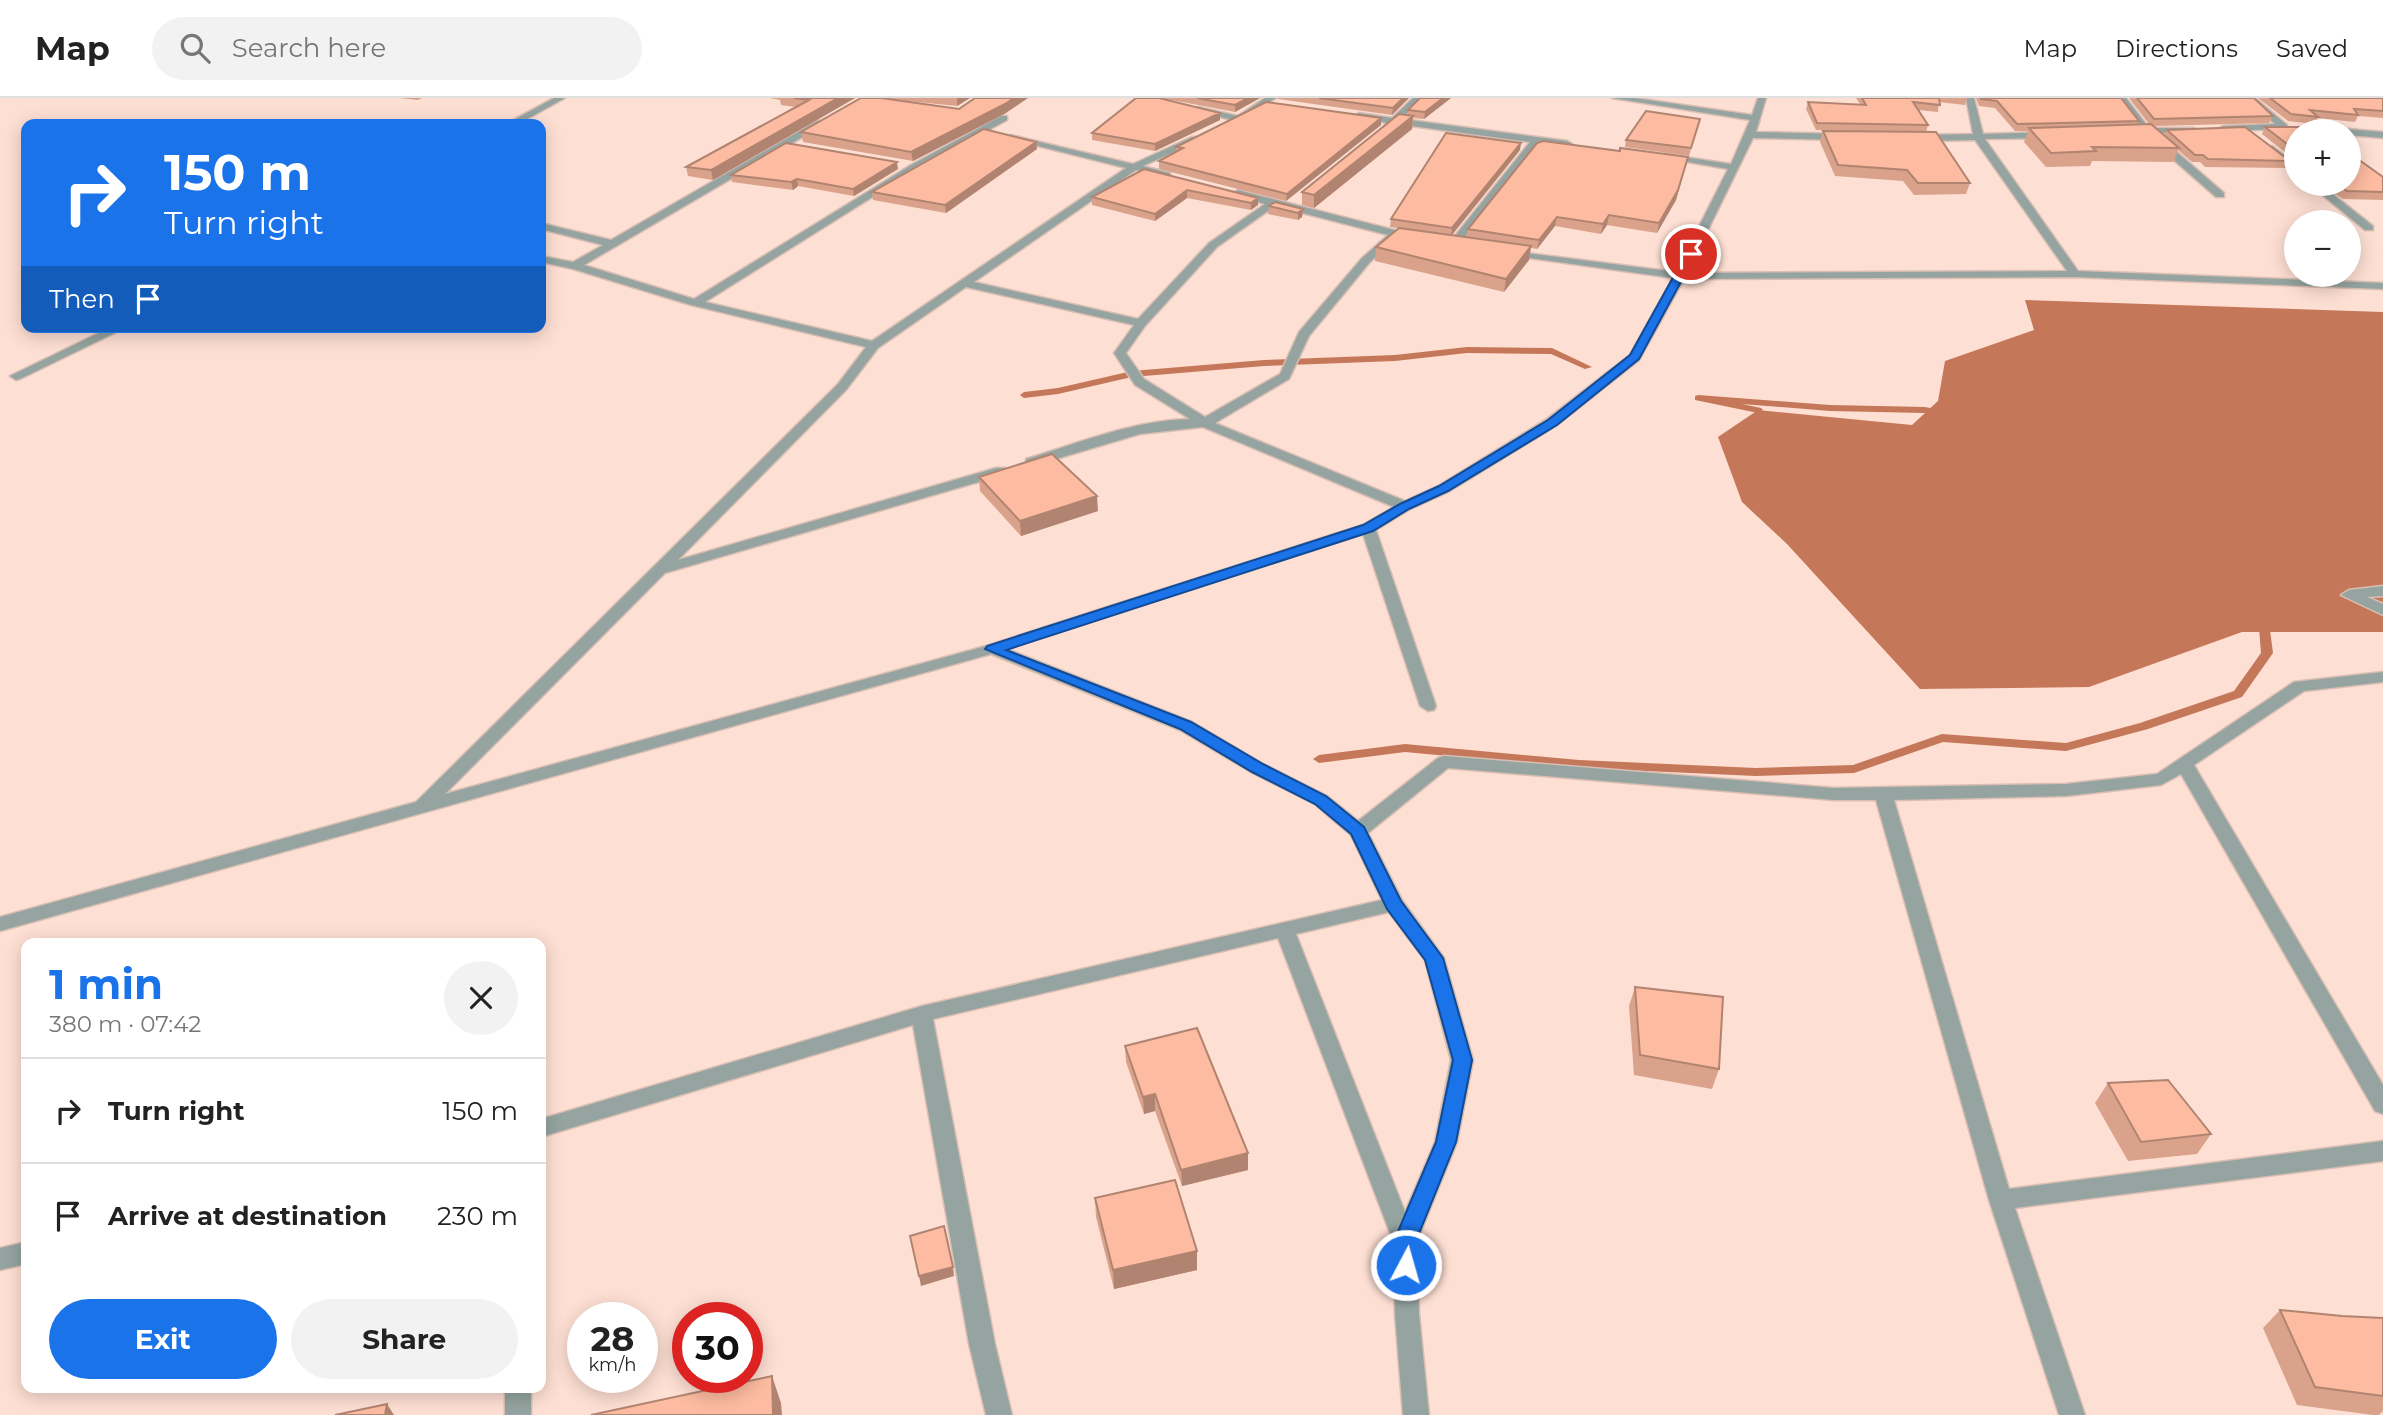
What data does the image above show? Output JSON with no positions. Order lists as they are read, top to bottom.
{
  "page": {
    "header": "Map",
    "search": "Search here",
    "nav": ["Map", "Directions", "Saved"],
    "map_buttons": ["+", "−"],
    "turn": ["150 m", "Turn right"],
    "then": "Then",
    "heading": ["1 min", "380 m · 07:42"],
    "list": [
      {
        "name": "Turn right",
        "value": "150 m"
      },
      {
        "name": "Arrive at destination",
        "value": "230 m"
      }
    ],
    "buttons": ["Exit", "Share"],
    "speed": "28 km/h",
    "limit": "30"
  }
}
